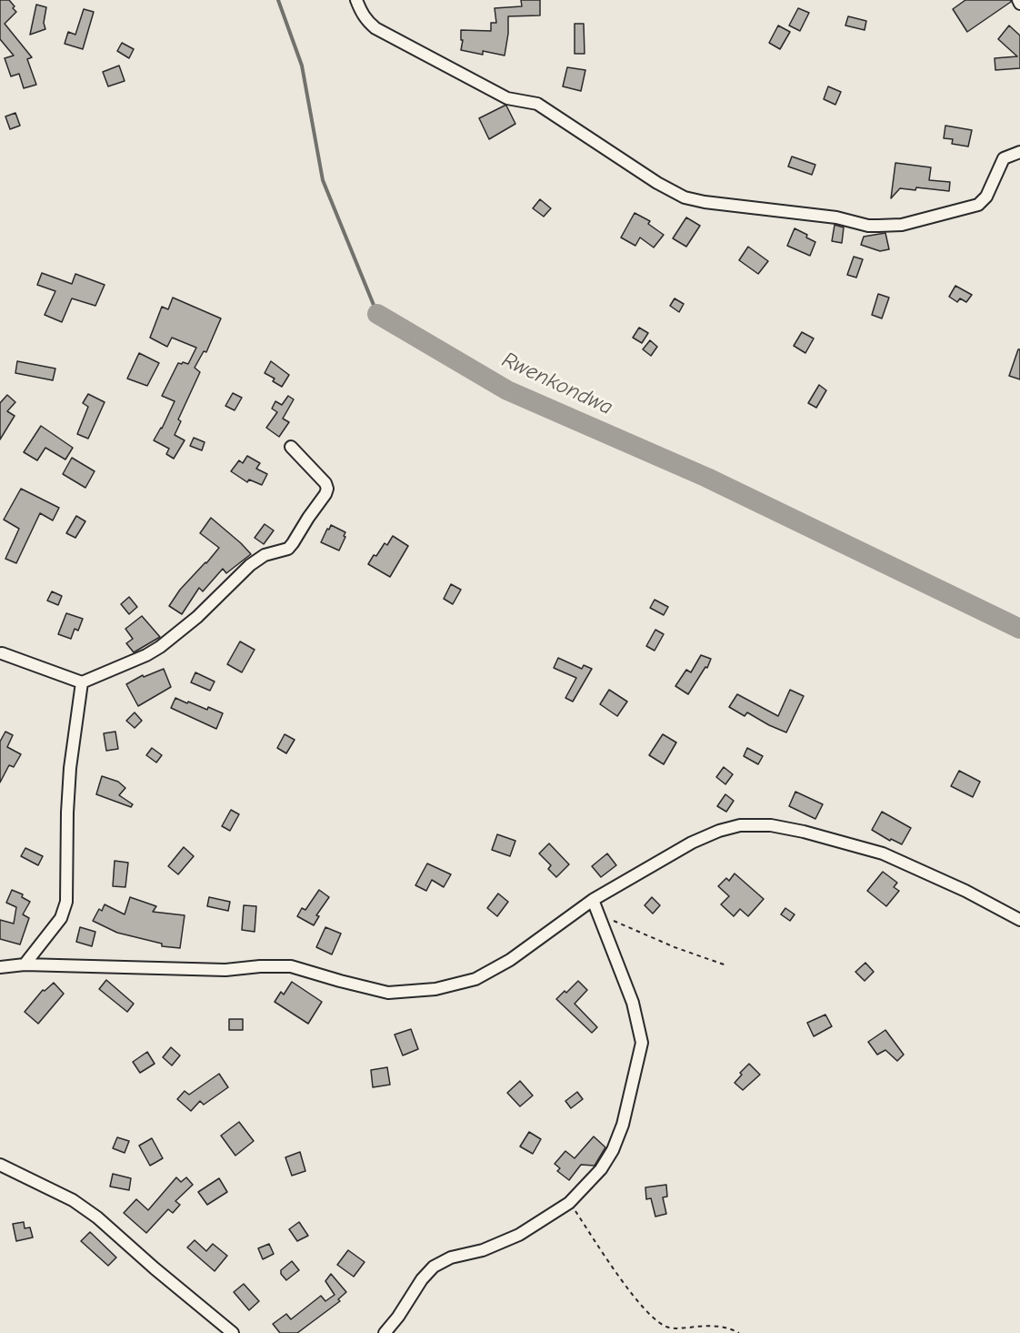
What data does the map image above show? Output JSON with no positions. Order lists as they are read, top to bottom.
{
  "water": ["Rwenkondwa"]
}
